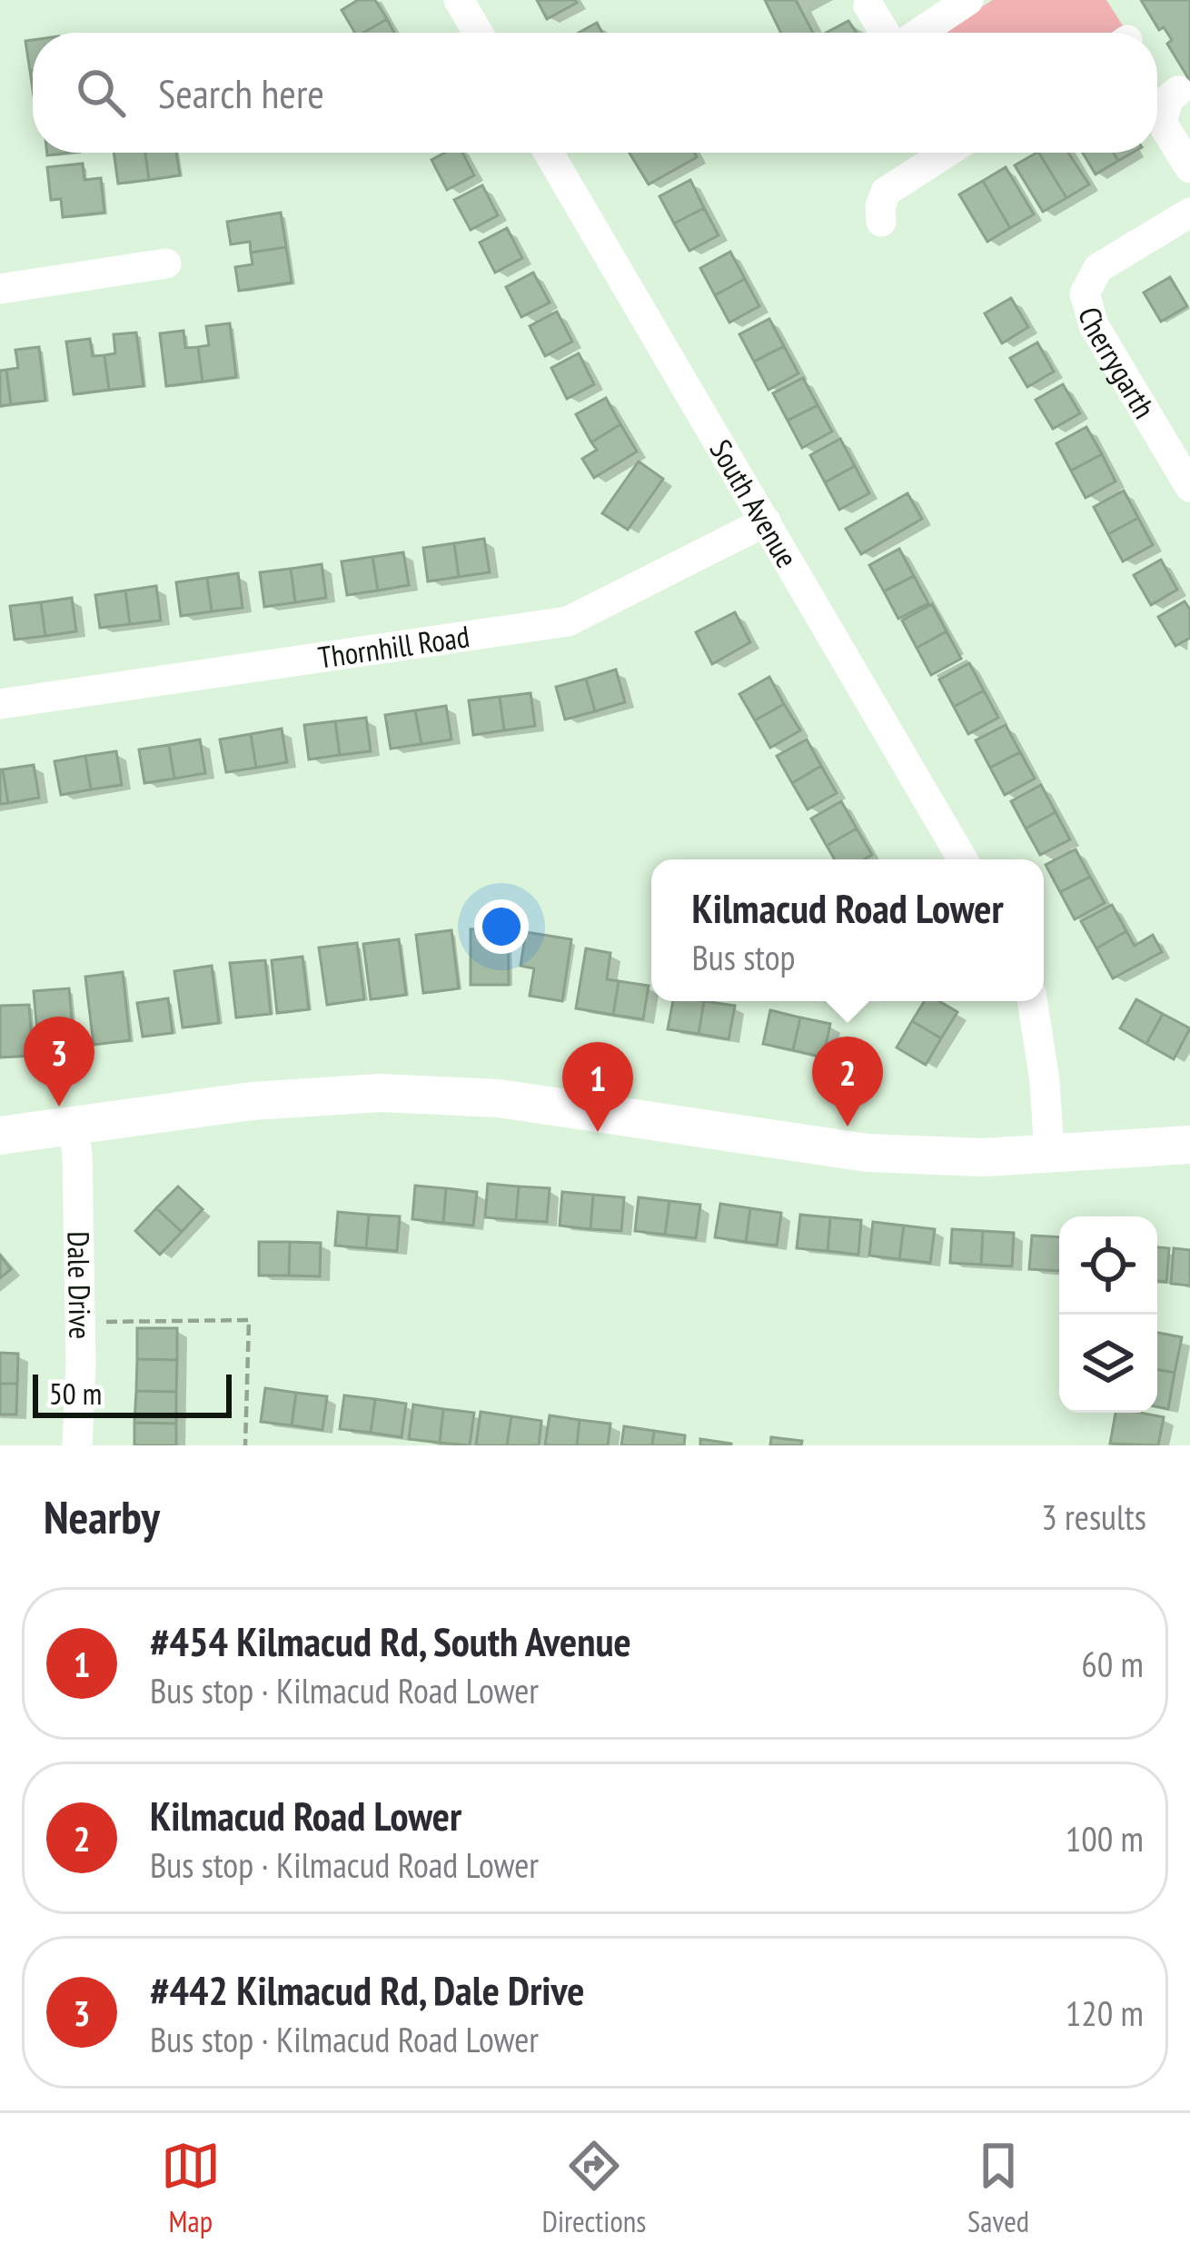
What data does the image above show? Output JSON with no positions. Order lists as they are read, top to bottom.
{
  "streets": {
    "street": [
      "Cherrygarth",
      "South Avenue",
      "Thornhill Road",
      "Dale Drive"
    ]
  },
  "crossings": [
    ["South Avenue", "Thornhill Road"]
  ],
  "scale_bar": "50 m",
  "page": {
    "search": "Search here",
    "popup": ["Kilmacud Road Lower", "Bus stop"],
    "pins": ["3", "2", "1"],
    "scale": "50 m",
    "heading": ["Nearby", "3 results"],
    "list": [
      {
        "mark": "1",
        "name": "#454 Kilmacud Rd, South Avenue",
        "note": "Bus stop · Kilmacud Road Lower",
        "value": "60 m"
      },
      {
        "mark": "2",
        "name": "Kilmacud Road Lower",
        "note": "Bus stop · Kilmacud Road Lower",
        "value": "100 m"
      },
      {
        "mark": "3",
        "name": "#442 Kilmacud Rd, Dale Drive",
        "note": "Bus stop · Kilmacud Road Lower",
        "value": "120 m"
      }
    ],
    "nav": ["Map", "Directions", "Saved"]
  }
}
